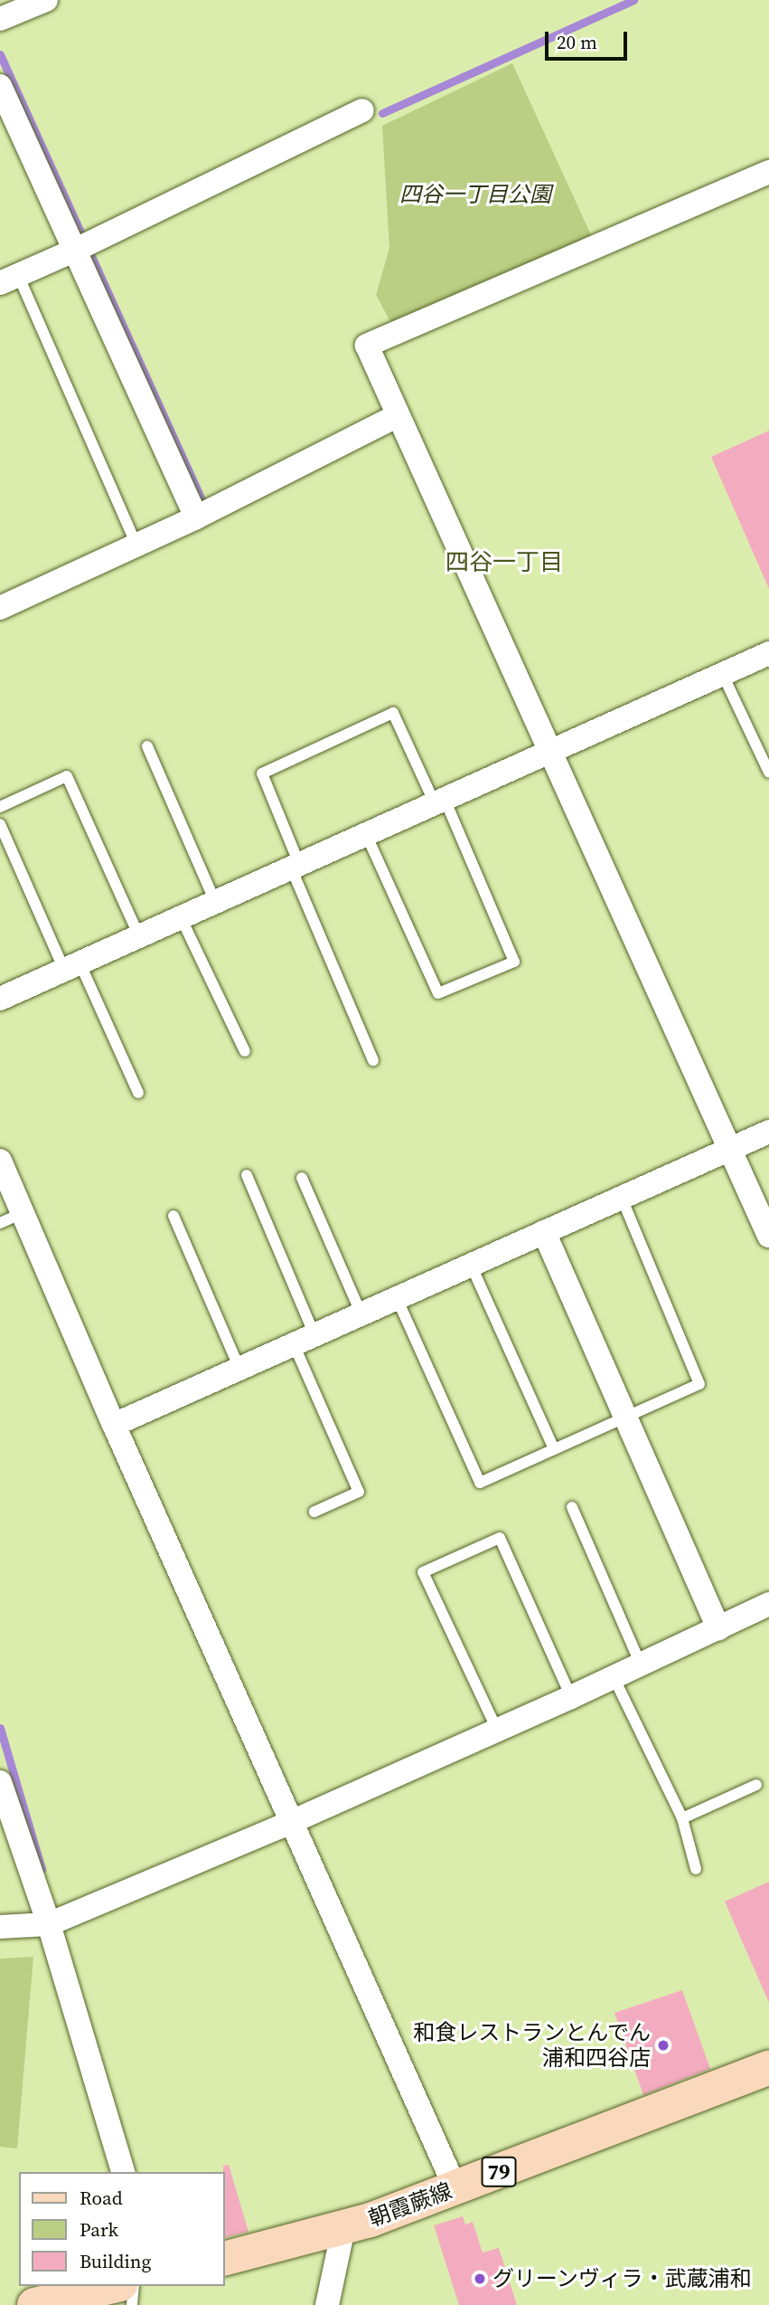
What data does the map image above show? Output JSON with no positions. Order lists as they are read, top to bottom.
{
  "streets": {
    "main road": ["79", "朝霞蕨線"]
  },
  "districts": ["四谷一丁目"],
  "parks": ["四谷一丁目公園"],
  "places": ["和食レストランとんでん 浦和四谷店", "グリーンヴィラ・武蔵浦和"],
  "legend": ["Road", "Park", "Building"],
  "scale_bar": "20 m"
}
